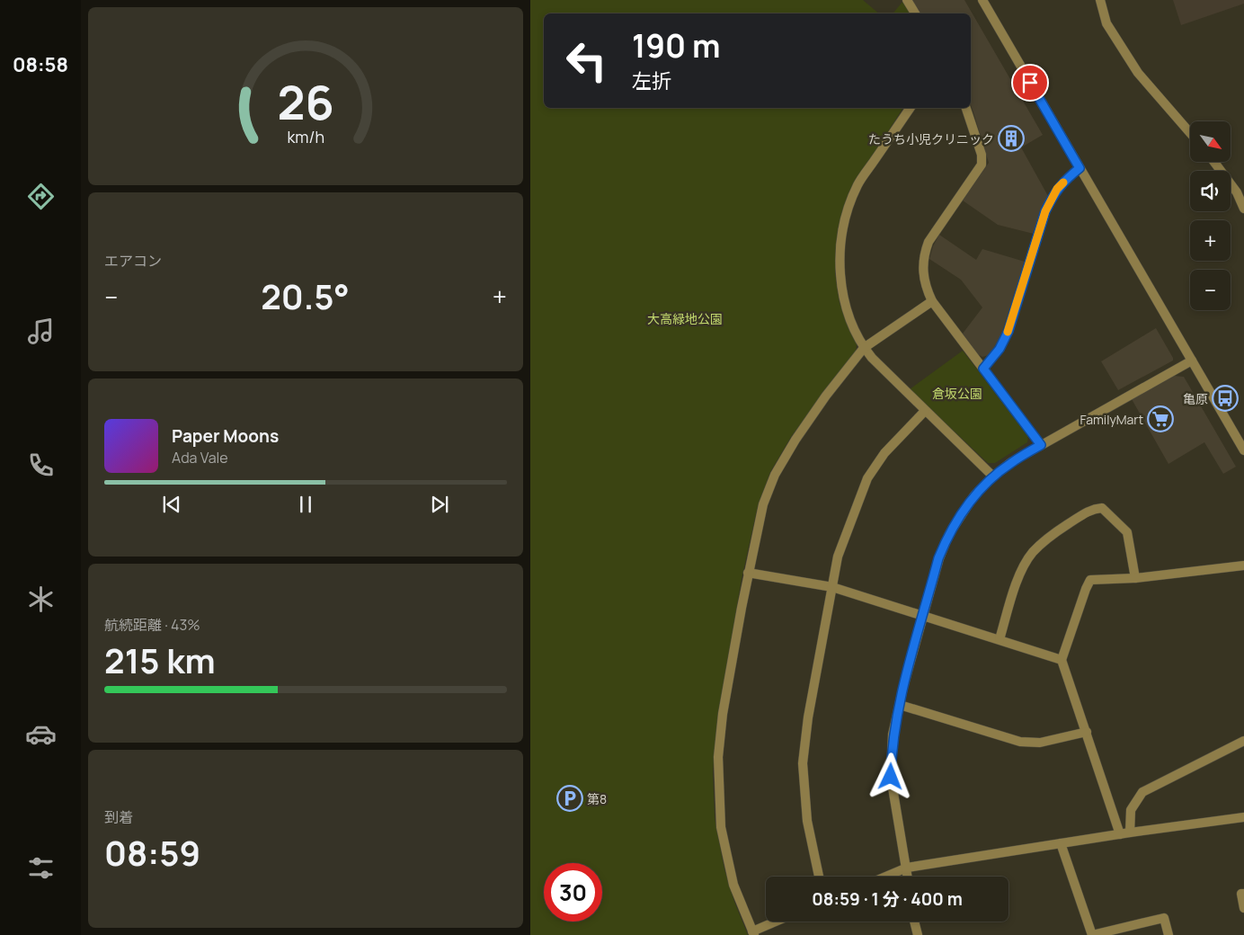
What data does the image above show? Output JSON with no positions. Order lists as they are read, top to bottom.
{
  "parks": ["大高緑地公園", "倉坂公園"],
  "places": {
    "building": ["たうち小児クリニック"],
    "bus stop": ["亀原"],
    "supermarket": ["FamilyMart"],
    "parking": ["第8"]
  },
  "north": "bottom right",
  "page": {
    "tabs": "08:58",
    "turn": ["190 m", "左折"],
    "map_buttons": ["+", "−"],
    "tile": [
      "エアコン",
      ["航続距離 · 43%", "215 km"],
      ["到着", "08:59"]
    ],
    "heat": ["−", "20.5°", "+"],
    "song": ["Paper Moons", "Ada Vale"],
    "limit": "30",
    "trip": "08:59 · 1 分 · 400 m",
    "gauge": ["26", "km/h"]
  }
}
